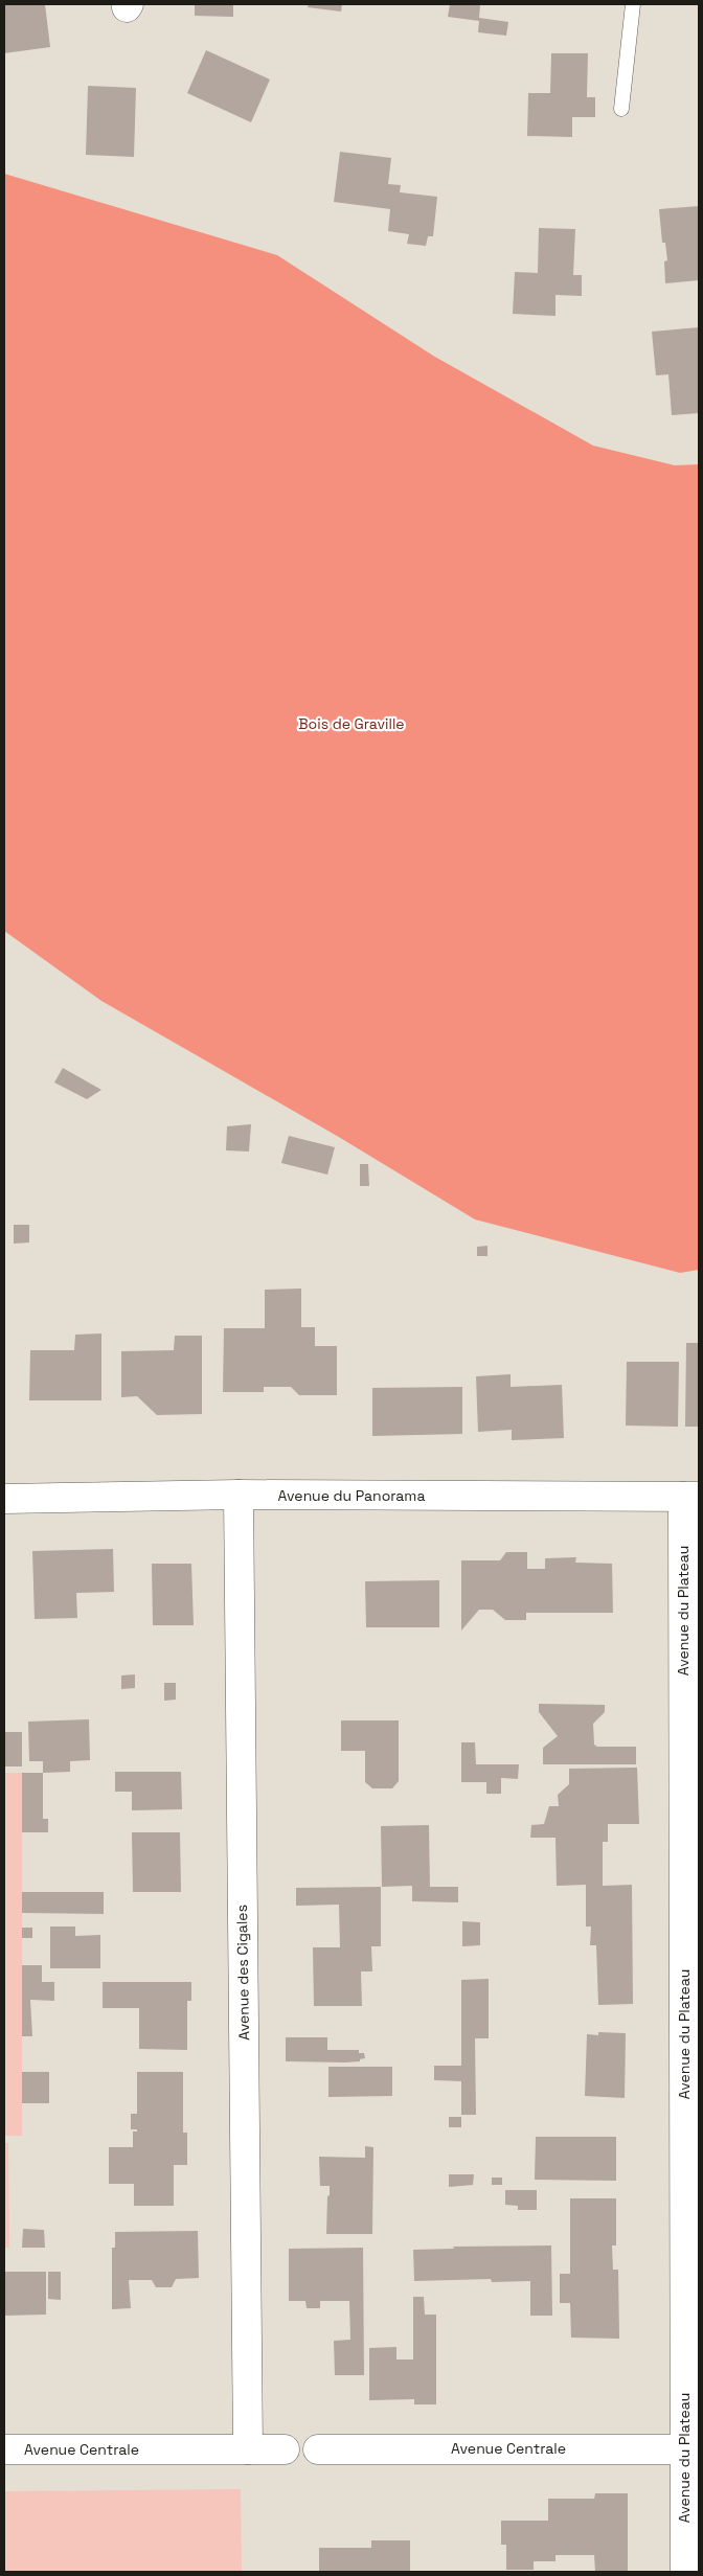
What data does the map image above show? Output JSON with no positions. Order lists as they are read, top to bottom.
{
  "streets": {
    "street": [
      "Avenue du Panorama",
      "Avenue du Plateau",
      "Avenue des Cigales",
      "Avenue Centrale"
    ]
  },
  "crossings": [
    ["Avenue du Panorama", "Avenue du Plateau"],
    ["Avenue du Panorama", "Avenue des Cigales"],
    ["Avenue du Plateau", "Avenue Centrale"],
    ["Avenue des Cigales", "Avenue Centrale"]
  ],
  "parks": ["Bois de Graville"]
}
